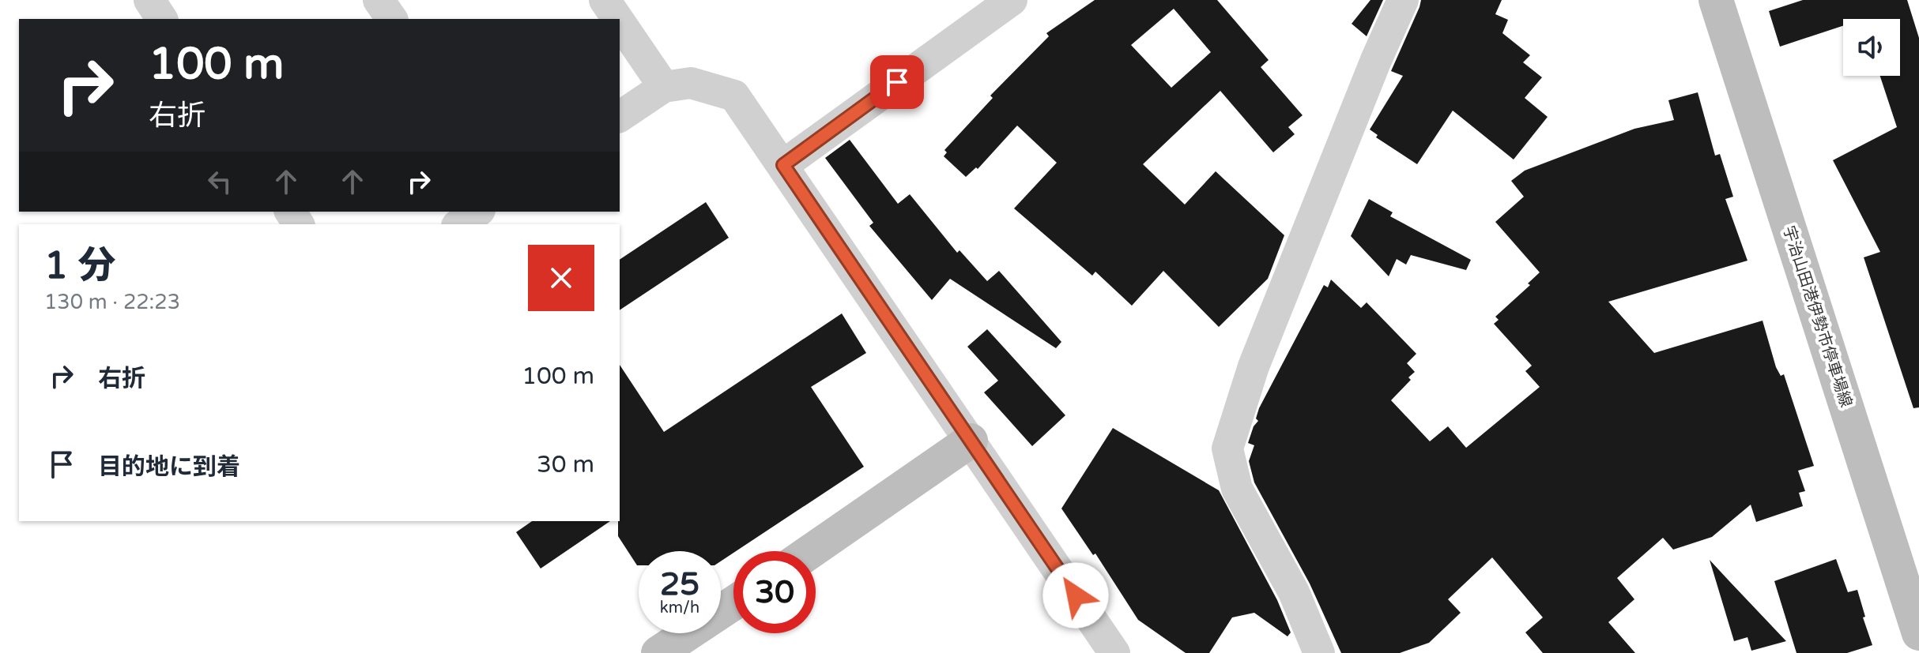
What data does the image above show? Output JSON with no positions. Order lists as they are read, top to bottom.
{
  "streets": {
    "main road": ["宇治山田港伊勢市停車場線"]
  },
  "page": {
    "turn": ["100 m", "右折"],
    "heading": ["1 分", "130 m · 22:23"],
    "list": [
      {
        "name": "右折",
        "value": "100 m"
      },
      {
        "name": "目的地に到着",
        "value": "30 m"
      }
    ],
    "speed": "25 km/h",
    "limit": "30"
  }
}
